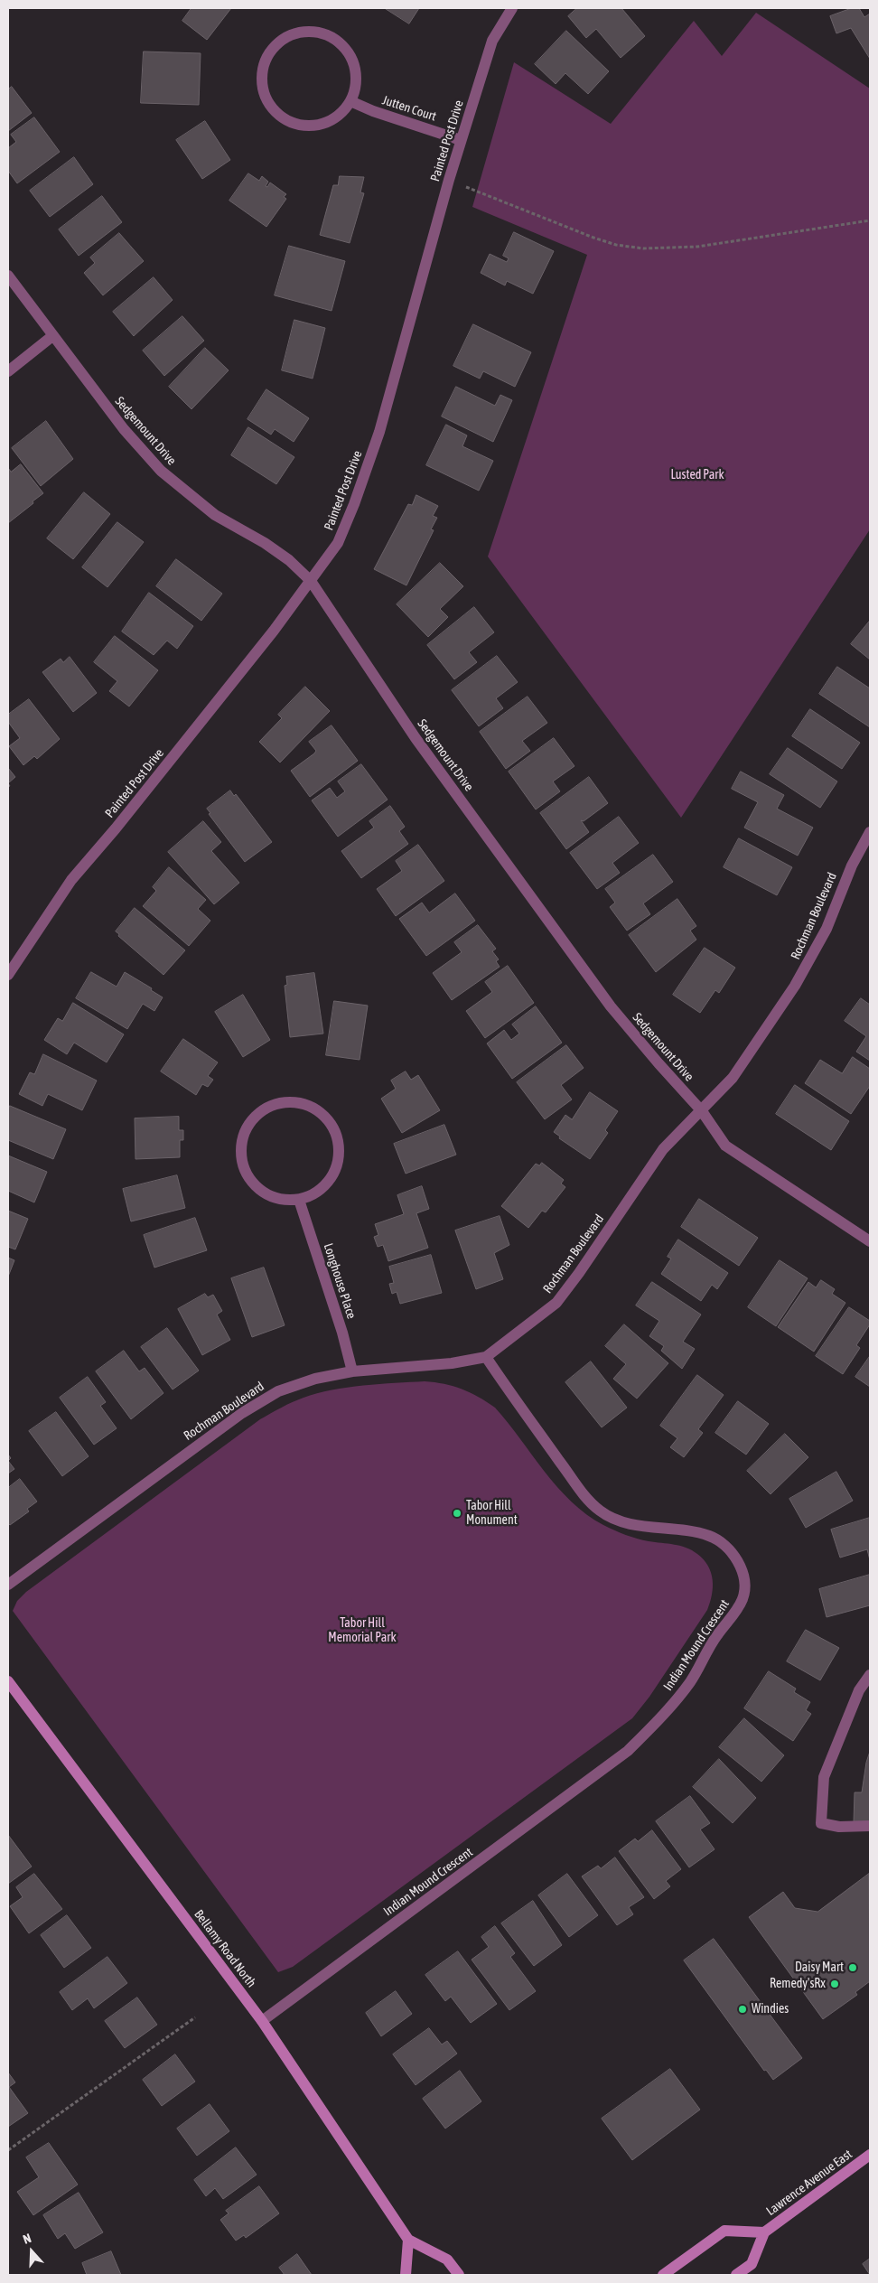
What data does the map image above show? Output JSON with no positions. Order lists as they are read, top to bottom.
{
  "streets": {
    "street": [
      "Jutten Court",
      "Painted Post Drive",
      "Sedgemount Drive",
      "Rochman Boulevard",
      "Longhouse Place",
      "Indian Mound Crescent",
      "Bellamy Road North",
      "Lawrence Avenue East"
    ]
  },
  "crossings": [
    ["Jutten Court", "Painted Post Drive"],
    ["Painted Post Drive", "Sedgemount Drive"],
    ["Sedgemount Drive", "Rochman Boulevard"],
    ["Rochman Boulevard", "Longhouse Place"],
    ["Rochman Boulevard", "Indian Mound Crescent"],
    ["Indian Mound Crescent", "Bellamy Road North"]
  ],
  "parks": ["Lusted Park", "Tabor Hill Memorial Park"],
  "places": [
    "Tabor Hill Monument",
    "Daisy Mart",
    "Remedy'sRx",
    "Windies"
  ],
  "north": "top"
}
